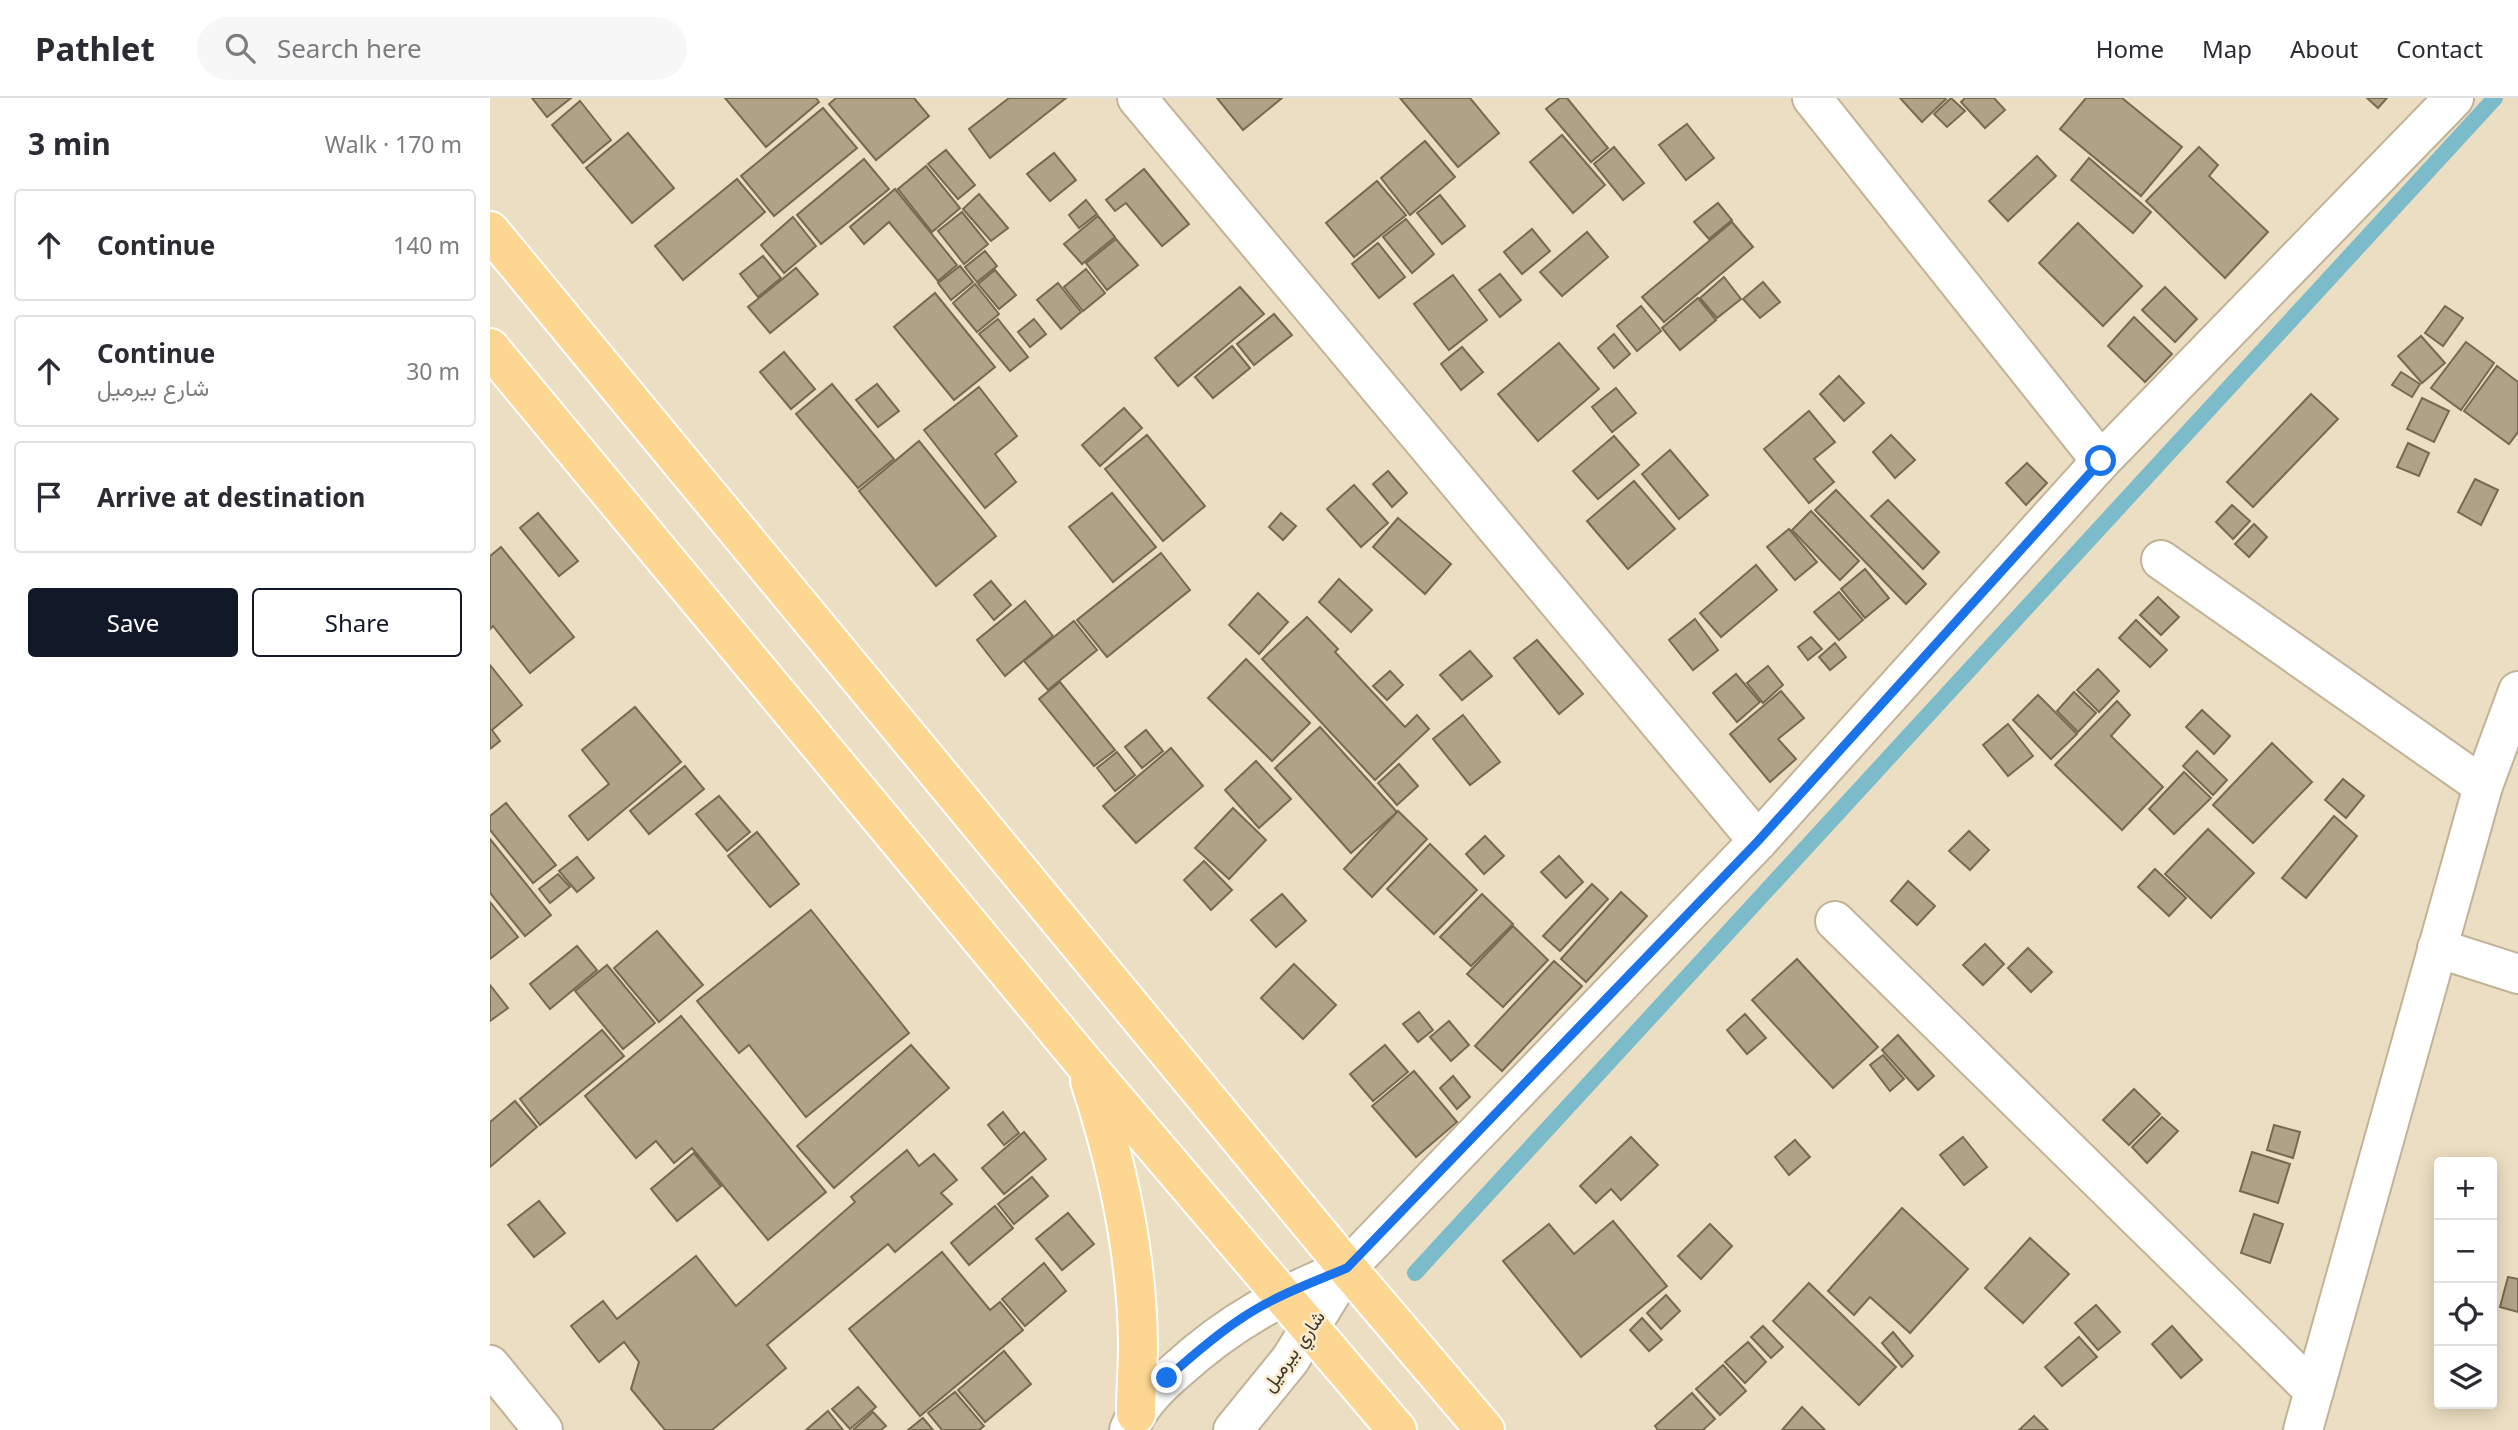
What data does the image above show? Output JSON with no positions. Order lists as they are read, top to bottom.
{
  "streets": {
    "street": ["شاري بيرميل"]
  },
  "page": {
    "header": "Pathlet",
    "search": "Search here",
    "nav": [
      "Home",
      "Map",
      "About",
      "Contact"
    ],
    "heading": ["3 min", "Walk · 170 m"],
    "list": [
      ["Continue", "140 m"],
      ["Continue", "شارع بيرميل", "30 m"],
      "Arrive at destination"
    ],
    "buttons": ["Save", "Share"],
    "map_buttons": ["+", "−"]
  }
}
